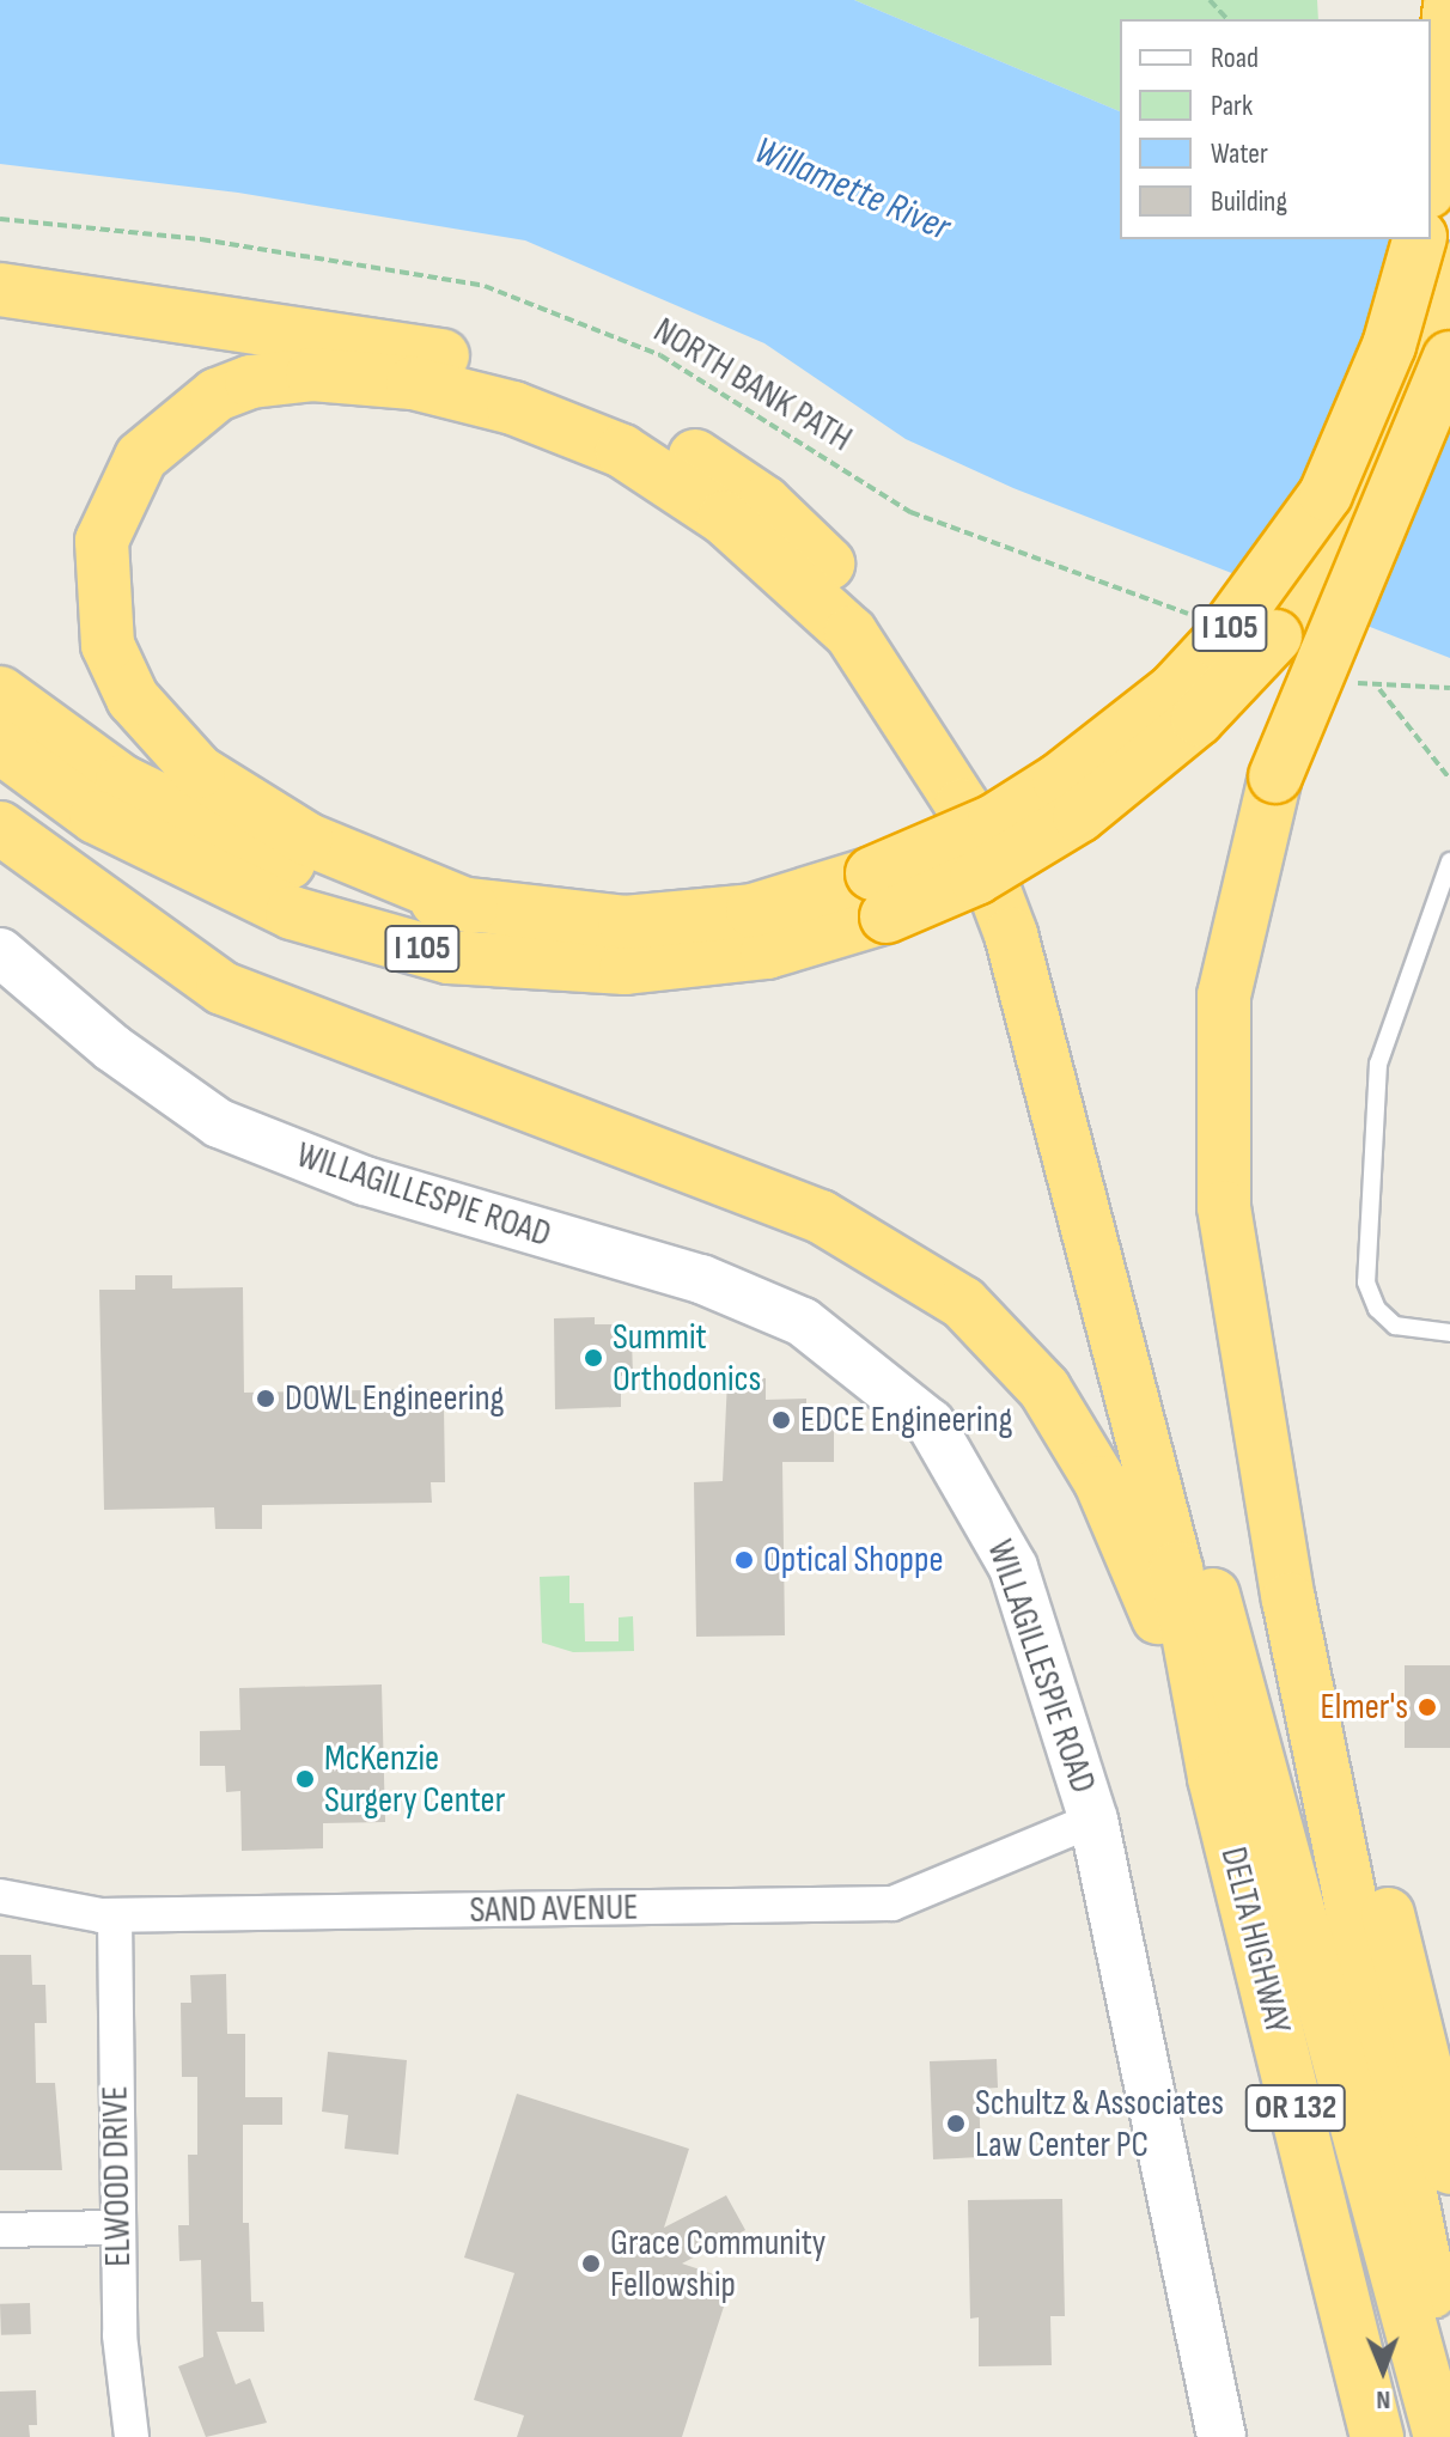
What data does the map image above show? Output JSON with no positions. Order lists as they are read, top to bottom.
{
  "streets": {
    "highway": ["I 105", "DELTA HIGHWAY", "OR 132"],
    "street": ["WILLAGILLESPIE ROAD", "SAND AVENUE", "ELWOOD DRIVE"],
    "path": ["NORTH BANK PATH"]
  },
  "crossings": [
    ["WILLAGILLESPIE ROAD", "SAND AVENUE"],
    ["SAND AVENUE", "ELWOOD DRIVE"]
  ],
  "water": ["Willamette River"],
  "places": [
    "Summit Orthodonics",
    "DOWL Engineering",
    "EDCE Engineering",
    "Optical Shoppe",
    "Elmer's",
    "McKenzie Surgery Center",
    "Schultz & Associates Law Center PC",
    "Grace Community Fellowship"
  ],
  "legend": [
    "Road",
    "Park",
    "Water",
    "Building"
  ],
  "north": "bottom"
}
